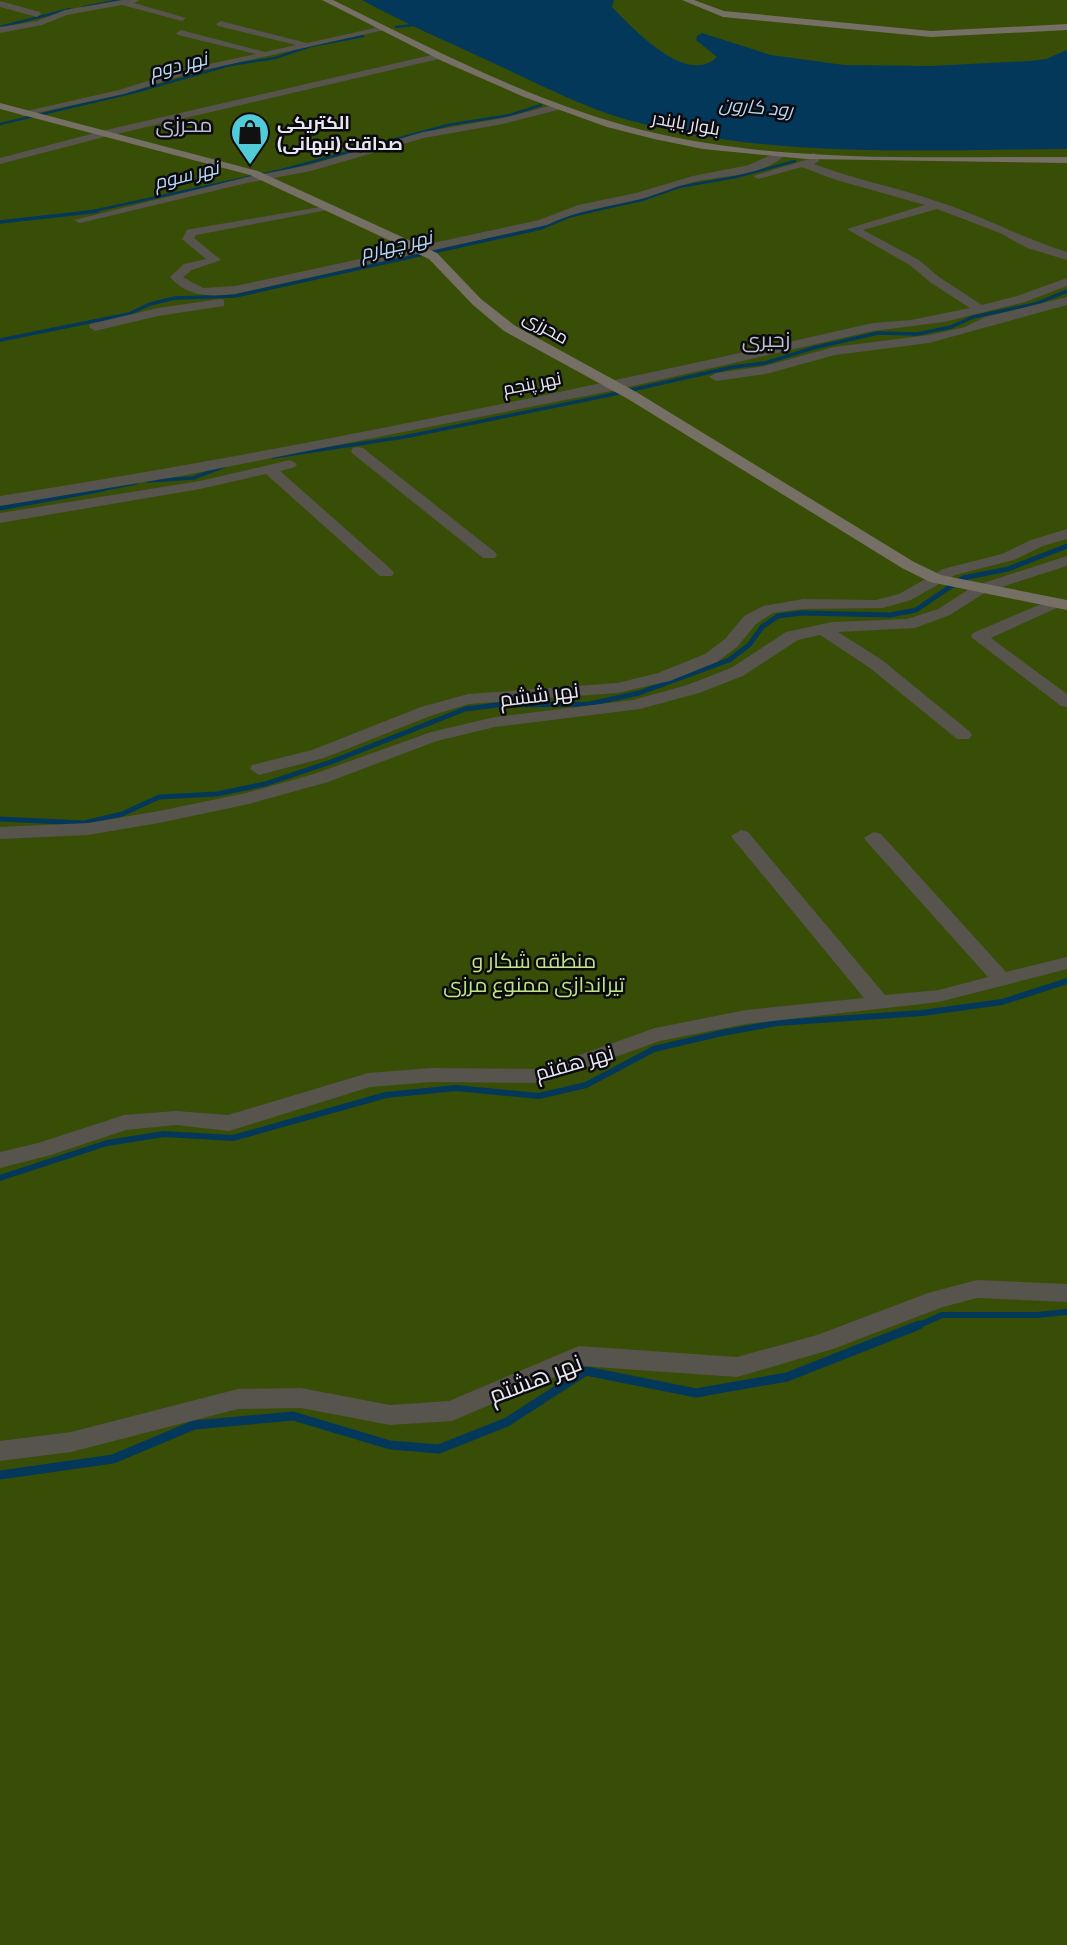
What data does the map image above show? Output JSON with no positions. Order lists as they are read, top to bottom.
{
  "streets": {
    "street": [
      "بلوار بایندر",
      "محرزی",
      "نهر پنجم",
      "نهر ششم",
      "نهر هفتم",
      "نهر هشتم"
    ]
  },
  "crossings": [
    ["محرزی", "نهر پنجم"],
    ["محرزی", "نهر ششم"]
  ],
  "districts": ["محرزی", "زحیری"],
  "water": [
    "نهر دوم",
    "رود کارون",
    "نهر سوم",
    "نهر چهارم"
  ],
  "parks": ["منطقه شکار و تیراندازی ممنوع مرزی"],
  "places": {
    "shop": ["الکتریکی صداقت (نبهانی)"]
  }
}
